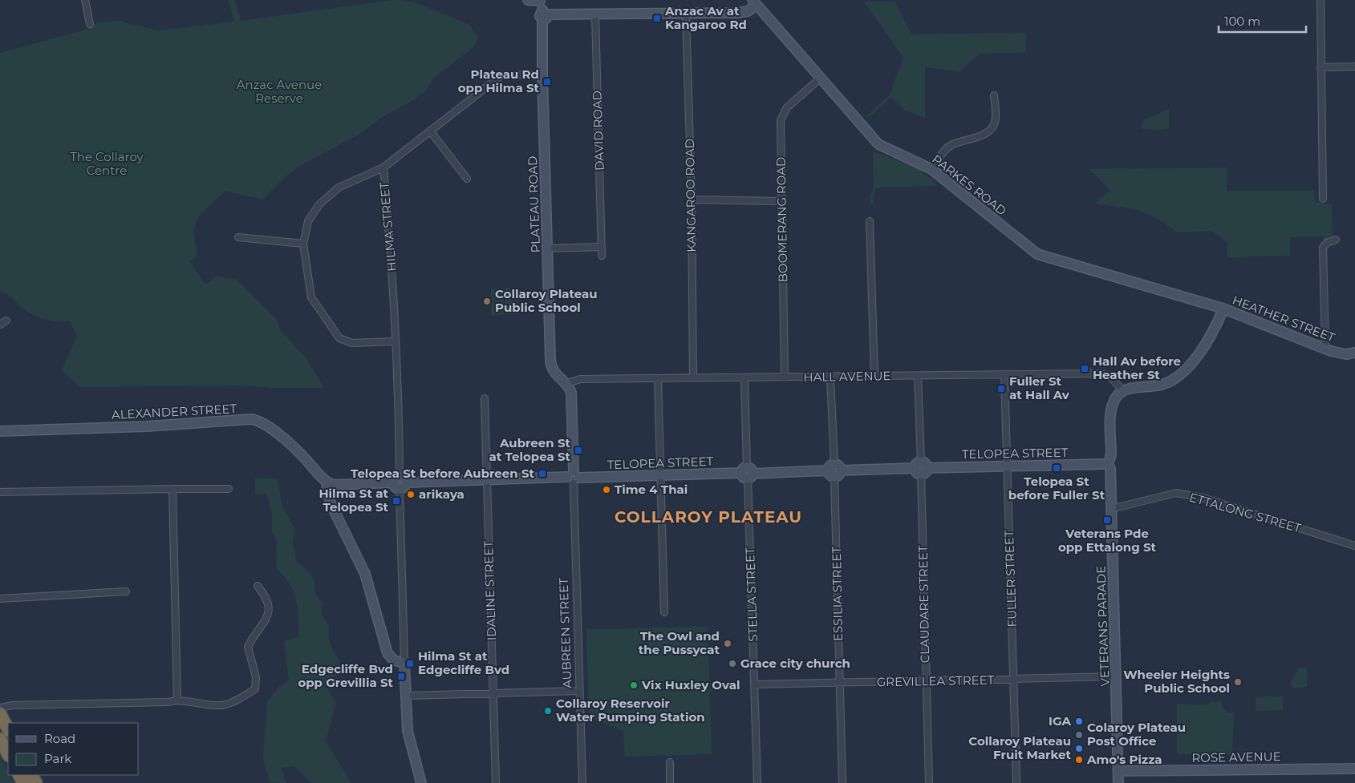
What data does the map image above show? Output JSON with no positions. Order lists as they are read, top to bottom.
{
  "streets": {
    "street": [
      "DAVID ROAD",
      "PARKES ROAD",
      "KANGAROO ROAD",
      "PLATEAU ROAD",
      "BOOMERANG ROAD",
      "HILMA STREET",
      "HEATHER STREET",
      "HALL AVENUE",
      "ALEXANDER STREET",
      "TELOPEA STREET",
      "ETTALONG STREET",
      "FULLER STREET",
      "IDALINE STREET",
      "ESSILIA STREET",
      "STELLA STREET",
      "CLAUDARE STREET",
      "VETERANS PARADE",
      "AUBREEN STREET",
      "GREVILLEA STREET",
      "ROSE AVENUE"
    ]
  },
  "crossings": [
    ["PARKES ROAD", "BOOMERANG ROAD"],
    ["PARKES ROAD", "HEATHER STREET"],
    ["KANGAROO ROAD", "HALL AVENUE"],
    ["PLATEAU ROAD", "HILMA STREET"],
    ["PLATEAU ROAD", "HALL AVENUE"],
    ["PLATEAU ROAD", "AUBREEN STREET"],
    ["BOOMERANG ROAD", "HALL AVENUE"],
    ["HILMA STREET", "TELOPEA STREET"],
    ["HEATHER STREET", "HALL AVENUE"],
    ["HEATHER STREET", "VETERANS PARADE"],
    ["HALL AVENUE", "FULLER STREET"],
    ["HALL AVENUE", "ESSILIA STREET"],
    ["HALL AVENUE", "STELLA STREET"],
    ["HALL AVENUE", "CLAUDARE STREET"],
    ["HALL AVENUE", "VETERANS PARADE"],
    ["HALL AVENUE", "AUBREEN STREET"],
    ["ALEXANDER STREET", "TELOPEA STREET"],
    ["TELOPEA STREET", "FULLER STREET"],
    ["TELOPEA STREET", "IDALINE STREET"],
    ["TELOPEA STREET", "ESSILIA STREET"],
    ["TELOPEA STREET", "STELLA STREET"],
    ["TELOPEA STREET", "CLAUDARE STREET"],
    ["TELOPEA STREET", "VETERANS PARADE"],
    ["TELOPEA STREET", "AUBREEN STREET"],
    ["ETTALONG STREET", "VETERANS PARADE"],
    ["FULLER STREET", "GREVILLEA STREET"],
    ["ESSILIA STREET", "GREVILLEA STREET"],
    ["STELLA STREET", "GREVILLEA STREET"],
    ["CLAUDARE STREET", "GREVILLEA STREET"],
    ["VETERANS PARADE", "GREVILLEA STREET"],
    ["VETERANS PARADE", "ROSE AVENUE"]
  ],
  "districts": ["COLLAROY PLATEAU"],
  "parks": ["Anzac Avenue Reserve", "The Collaroy Centre"],
  "places": {
    "transit": [
      "Anzac Av at Kangaroo Rd",
      "Plateau Rd opp Hilma St",
      "Hall Av before Heather St",
      "Fuller St at Hall Av",
      "Aubreen St at Telopea St",
      "Telopea St before Fuller St",
      "Telopea St before Aubreen St",
      "Hilma St at Telopea St",
      "Veterans Pde opp Ettalong St",
      "Hilma St at Edgecliffe Bvd",
      "Edgecliffe Bvd opp Grevillia St"
    ],
    "other": [
      "Collaroy Plateau Public School",
      "Time 4 Thai",
      "arikaya",
      "The Owl and the Pussycat",
      "Grace city church",
      "Wheeler Heights Public School",
      "Vix Huxley Oval",
      "Collaroy Reservoir Water Pumping Station",
      "IGA",
      "Colaroy Plateau Post Office",
      "Collaroy Plateau Fruit Market",
      "Amo's Pizza"
    ]
  },
  "legend": ["Road", "Park"],
  "scale_bar": "100 m"
}
